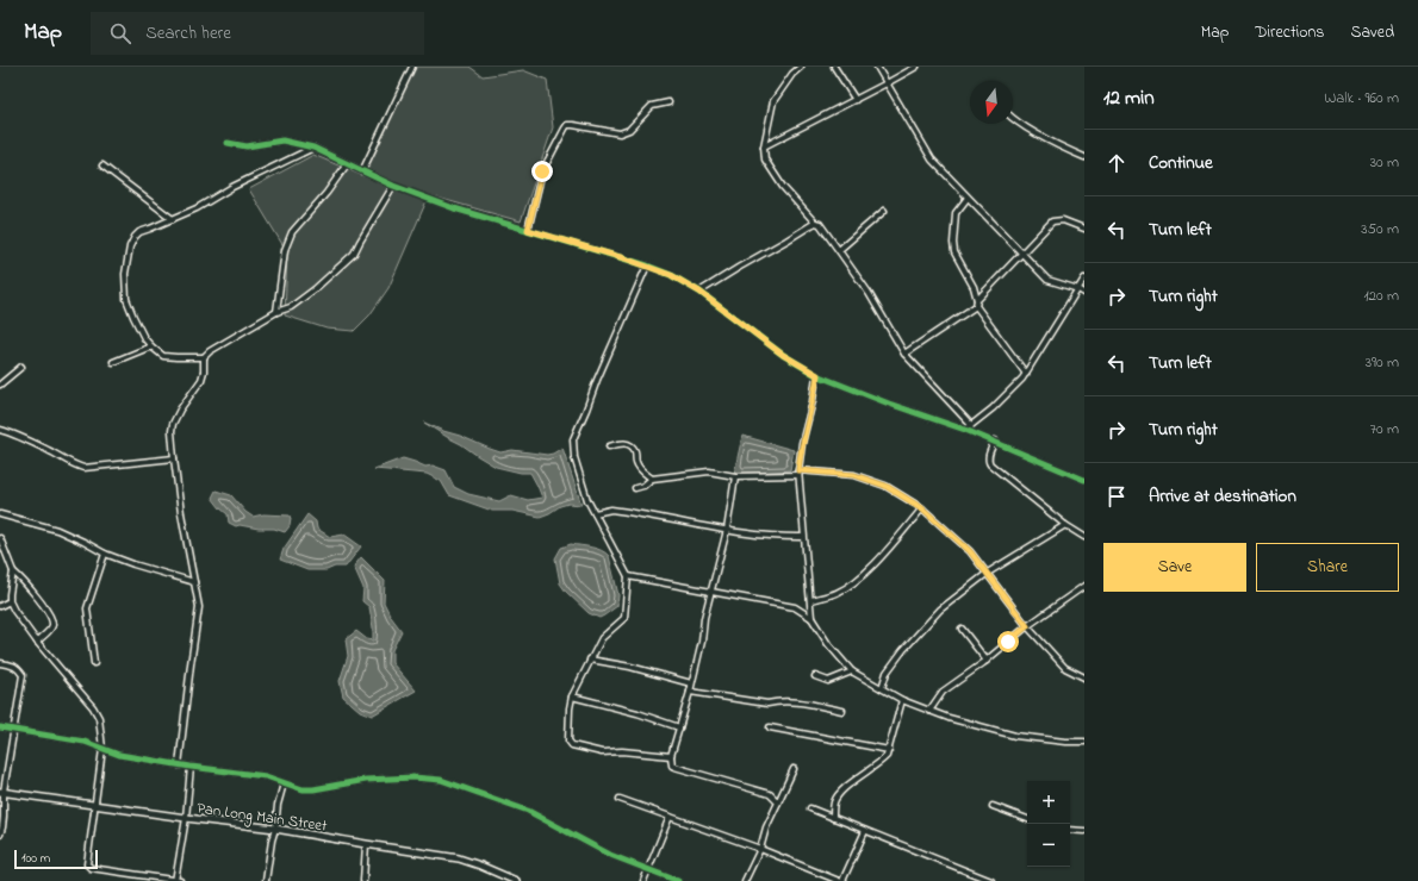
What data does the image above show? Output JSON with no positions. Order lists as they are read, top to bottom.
{
  "streets": {
    "street": ["Pan Long Main Street"]
  },
  "scale_bar": "100 m",
  "north": "bottom",
  "page": {
    "header": "Map",
    "search": "Search here",
    "nav": ["Map", "Directions", "Saved"],
    "heading": ["12 min", "Walk · 960 m"],
    "list": [
      ["Continue", "30 m"],
      ["Turn left", "350 m"],
      ["Turn right", "120 m"],
      ["Turn left", "390 m"],
      ["Turn right", "70 m"],
      "Arrive at destination"
    ],
    "buttons": ["Save", "Share"],
    "map_buttons": ["+", "−"],
    "scale": "100 m"
  }
}
